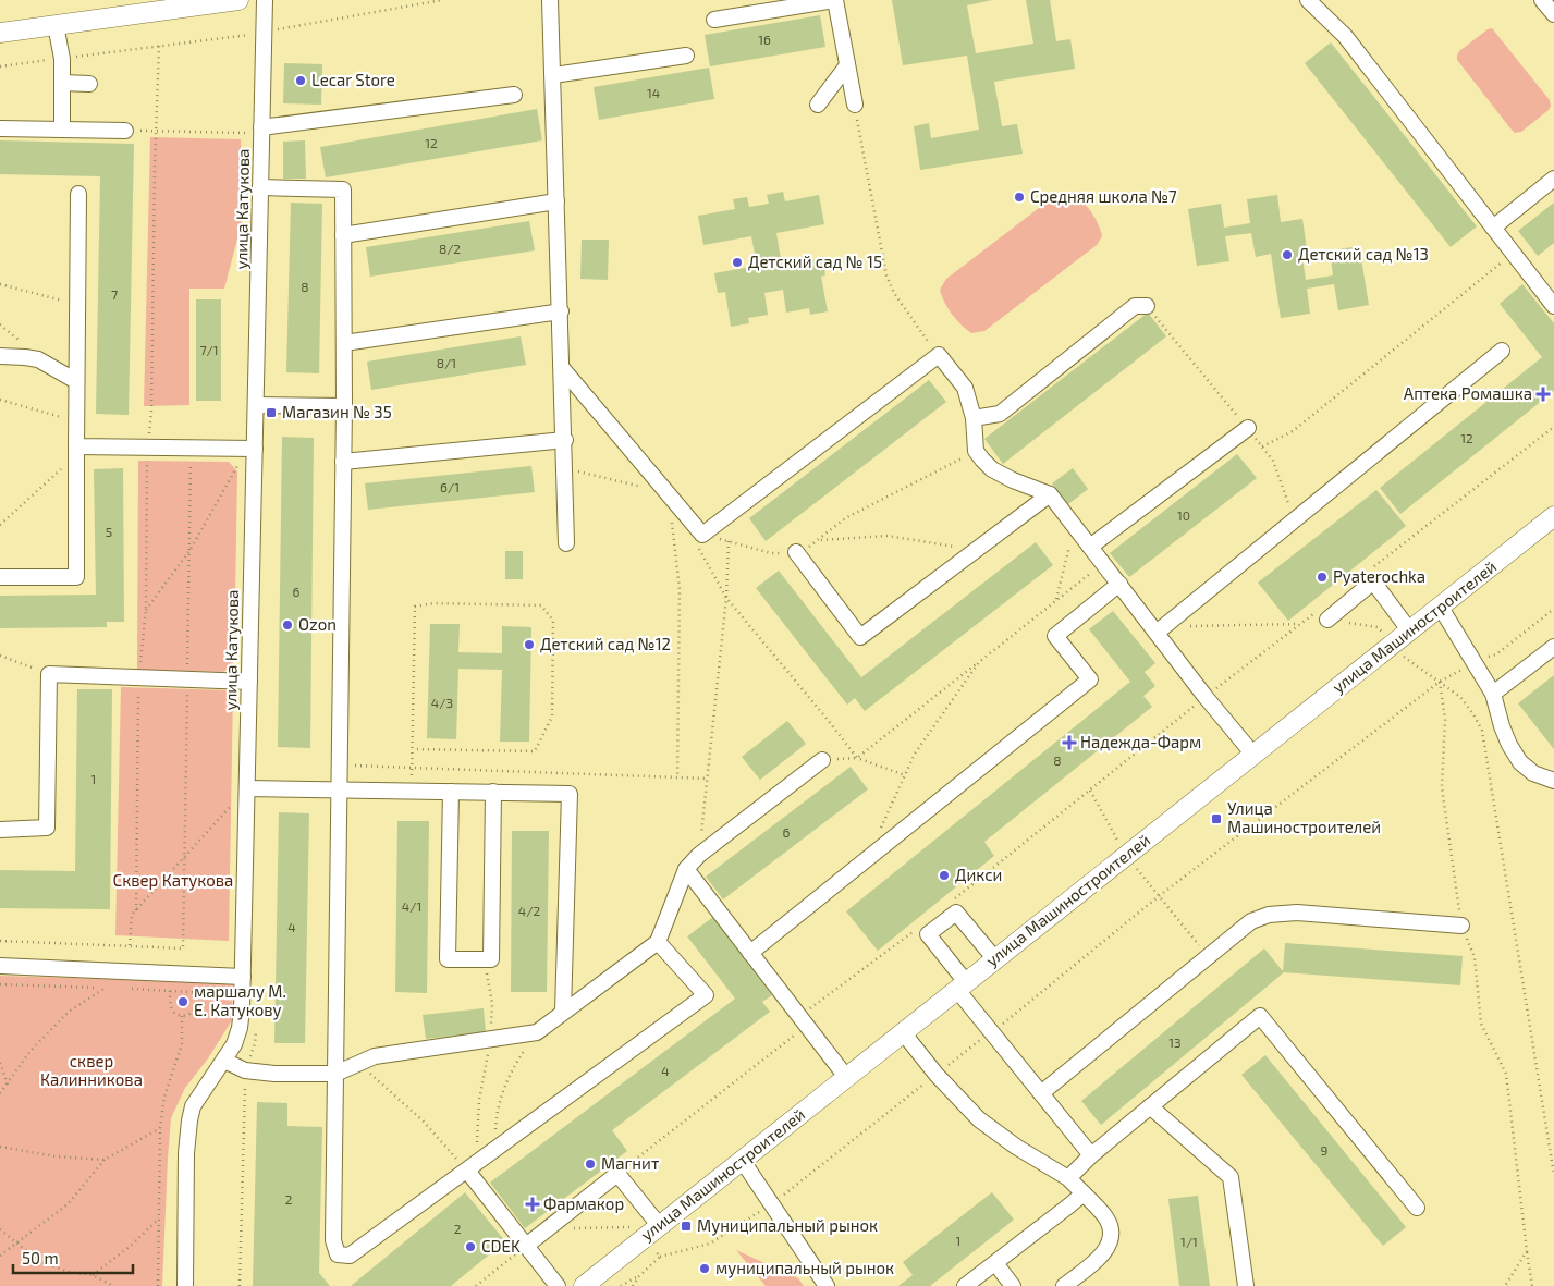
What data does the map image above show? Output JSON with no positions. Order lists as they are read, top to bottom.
{
  "streets": {
    "main road": ["улица Машиностроителей"],
    "street": ["улица Катукова"]
  },
  "parks": ["Сквер Катукова", "сквер Калинникова"],
  "places": {
    "other": [
      "Lecar Store",
      "Средняя школа №7",
      "Детский сад №13",
      "Детский сад № 15",
      "Pyaterochka",
      "Ozon",
      "Детский сад №12",
      "Дикси",
      "маршалу М. Е. Катукову",
      "Магнит",
      "CDEK",
      "муниципальный рынок"
    ],
    "health": ["Аптека Ромашка", "Надежда-Фарм", "Фармакор"],
    "transit": ["Магазин № 35", "Улица Машиностроителей", "Муниципальный рынок"]
  },
  "house_numbers": [
    "16",
    "14",
    "12",
    "8/2",
    "8",
    "7",
    "7/1",
    "8/1",
    "12",
    "6/1",
    "10",
    "5",
    "6",
    "4/3",
    "8",
    "1",
    "6",
    "4/1",
    "4/2",
    "4",
    "13",
    "4",
    "9",
    "2",
    "2",
    "1",
    "1/1"
  ],
  "scale_bar": "50 m"
}
